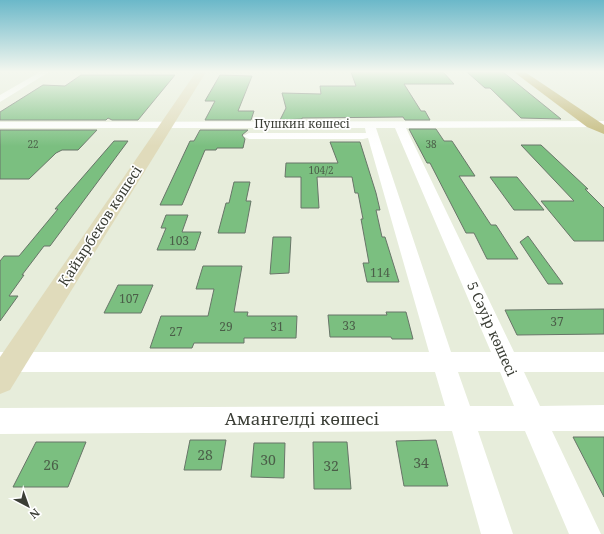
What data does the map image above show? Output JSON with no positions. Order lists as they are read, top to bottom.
{
  "streets": {
    "main road": ["Қайырбеков көшесі"],
    "street": ["Пушкин көшесі", "5 Сәуір көшесі", "Амангелді көшесі"]
  },
  "crossings": [
    ["Пушкин көшесі", "Қайырбеков көшесі"],
    ["Пушкин көшесі", "5 Сәуір көшесі"],
    ["5 Сәуір көшесі", "Амангелді көшесі"]
  ],
  "house_numbers": [
    "22",
    "38",
    "104/2",
    "103",
    "114",
    "107",
    "37",
    "33",
    "29",
    "31",
    "27",
    "28",
    "30",
    "34",
    "26",
    "32"
  ],
  "north": "bottom right"
}
